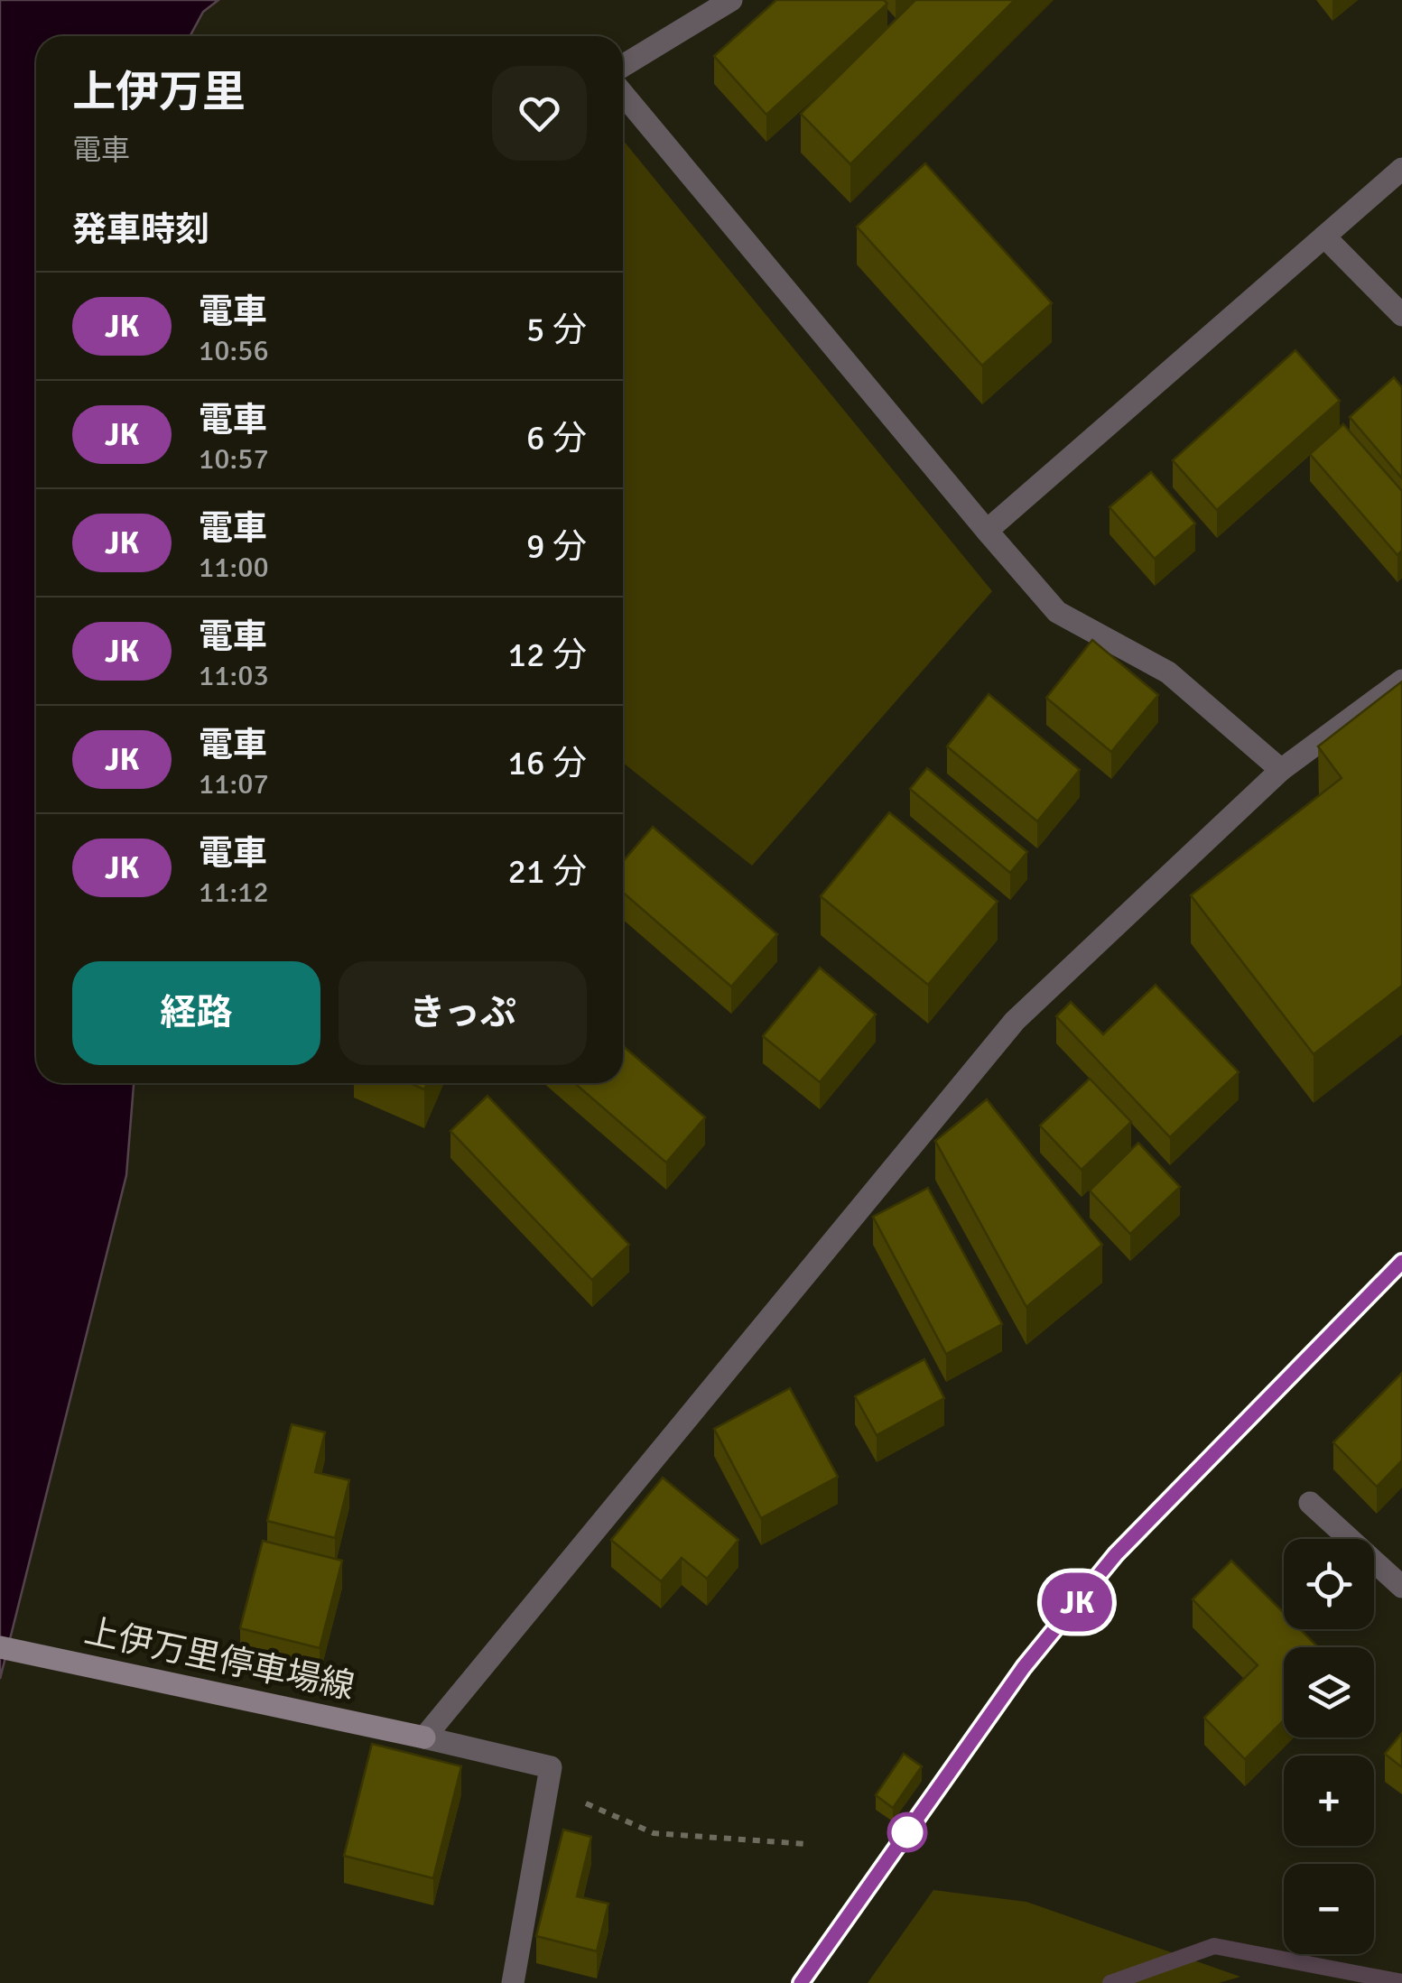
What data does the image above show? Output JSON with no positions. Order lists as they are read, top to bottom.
{
  "streets": {
    "main road": ["上伊万里停車場線"]
  },
  "page": {
    "on_map": "JK",
    "heading": [
      ["上伊万里", "電車"],
      "発車時刻"
    ],
    "list": [
      {
        "mark": "JK",
        "name": "電車",
        "note": "10:56",
        "value": "5 分"
      },
      {
        "mark": "JK",
        "name": "電車",
        "note": "10:57",
        "value": "6 分"
      },
      {
        "mark": "JK",
        "name": "電車",
        "note": "11:00",
        "value": "9 分"
      },
      {
        "mark": "JK",
        "name": "電車",
        "note": "11:03",
        "value": "12 分"
      },
      {
        "mark": "JK",
        "name": "電車",
        "note": "11:07",
        "value": "16 分"
      },
      {
        "mark": "JK",
        "name": "電車",
        "note": "11:12",
        "value": "21 分"
      }
    ],
    "buttons": ["経路", "きっぷ"],
    "map_buttons": ["+", "−"]
  }
}
